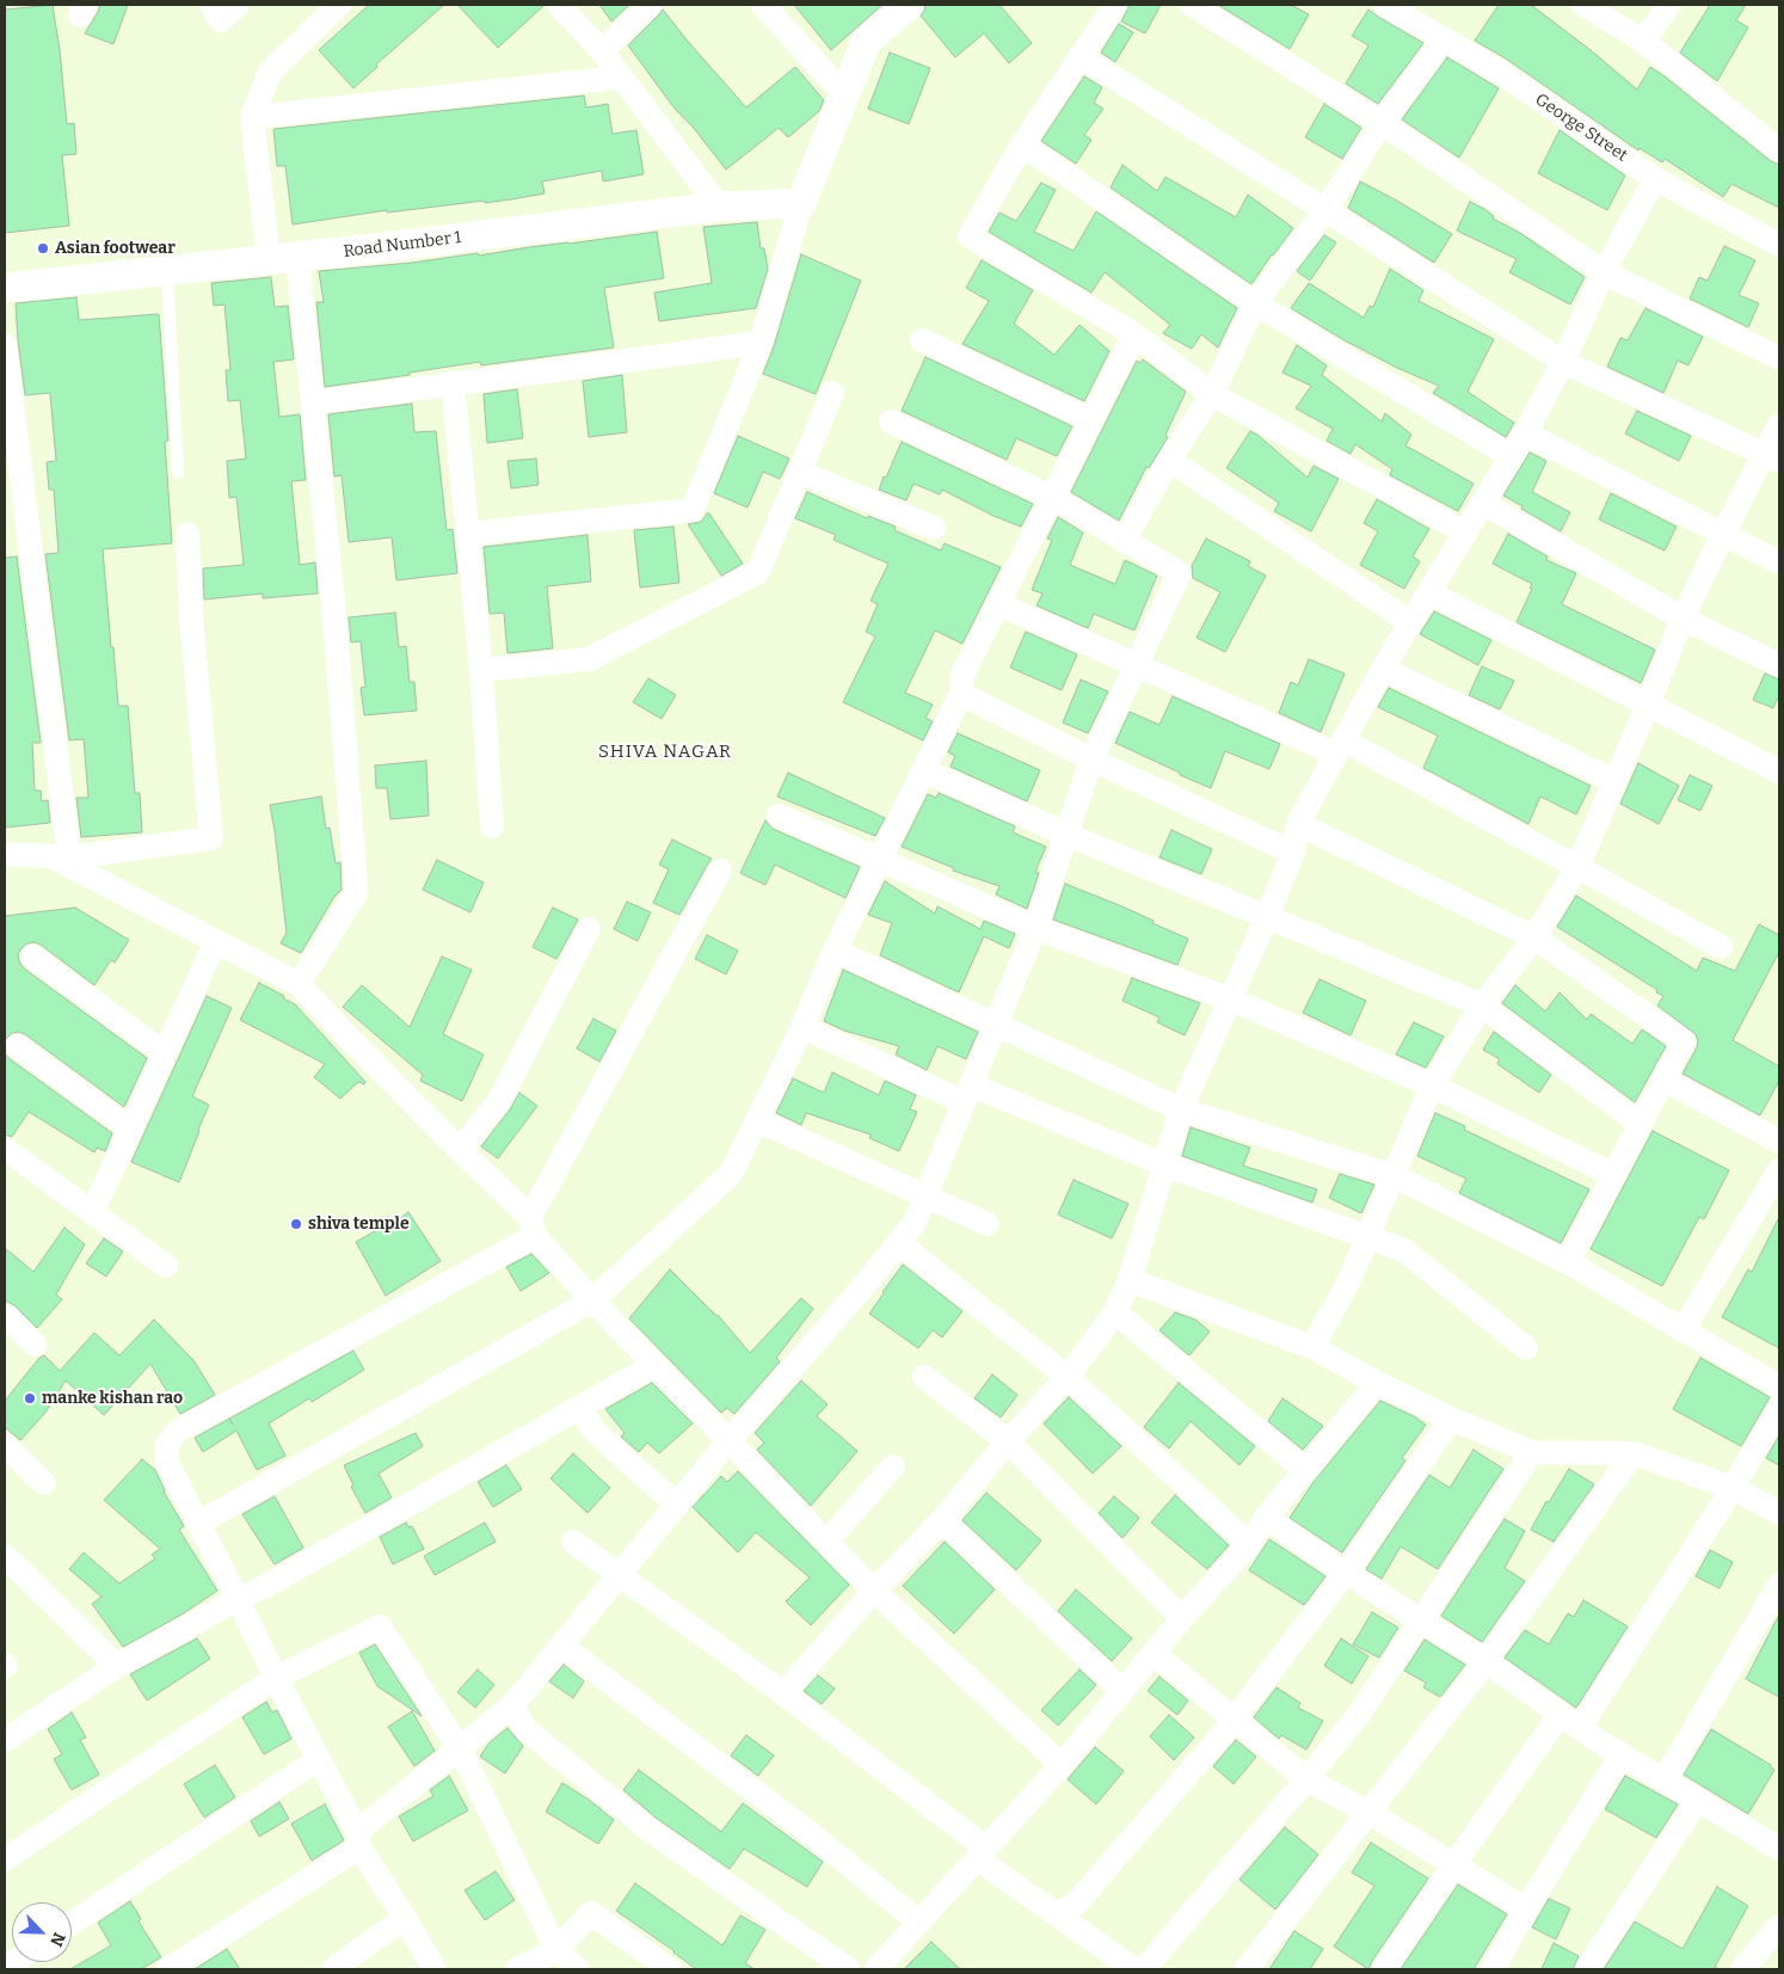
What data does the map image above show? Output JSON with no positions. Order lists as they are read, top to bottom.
{
  "streets": {
    "street": ["George Street", "Road Number 1"]
  },
  "districts": ["SHIVA NAGAR"],
  "places": ["Asian footwear", "shiva temple", "manke kishan rao"],
  "north": "bottom right"
}
